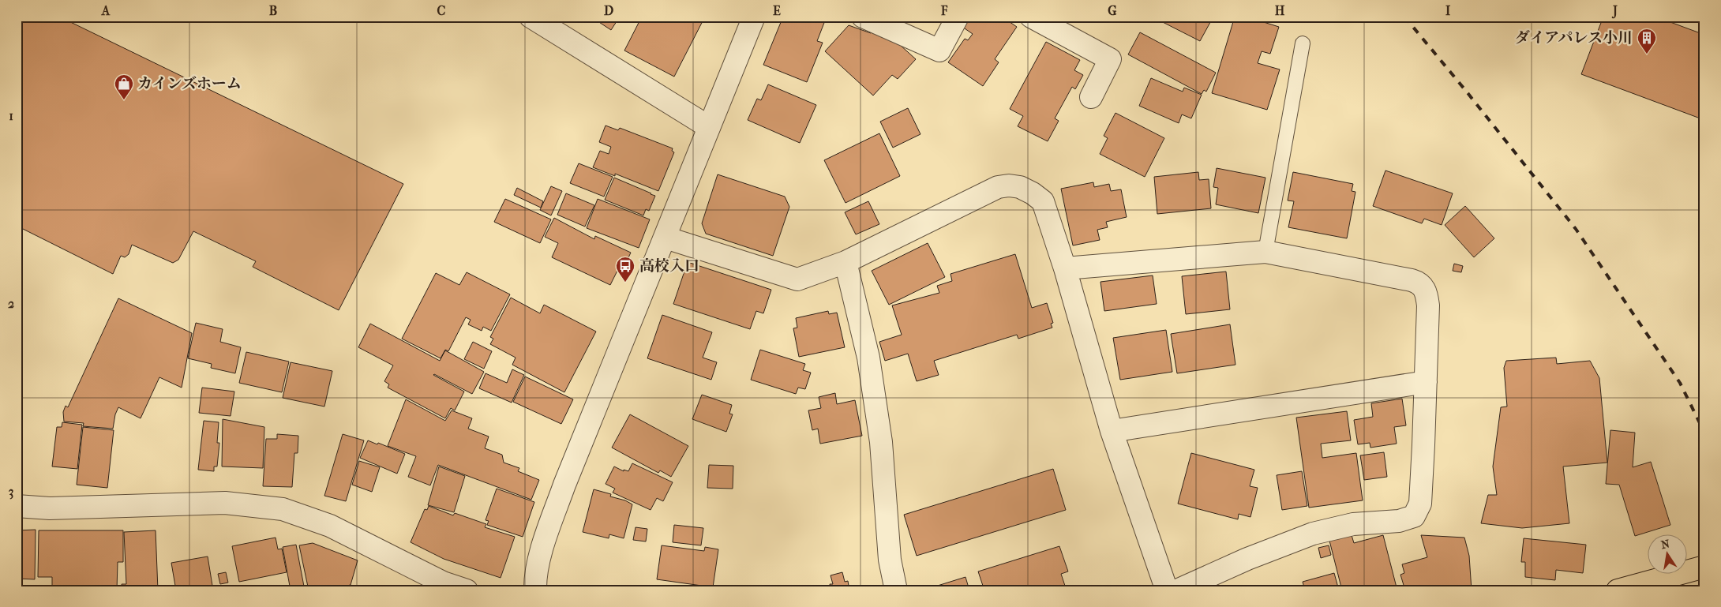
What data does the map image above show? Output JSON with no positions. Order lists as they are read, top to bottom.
{
  "places": {
    "building": ["ダイアパレス小川"],
    "shop": ["カインズホーム"],
    "bus stop": ["高校入口"]
  },
  "north": "top",
  "grid": {
    "columns": [
      "A",
      "B",
      "C",
      "D",
      "E",
      "F",
      "G",
      "H",
      "I",
      "J"
    ],
    "rows": ["1", "2", "3"]
  }
}
